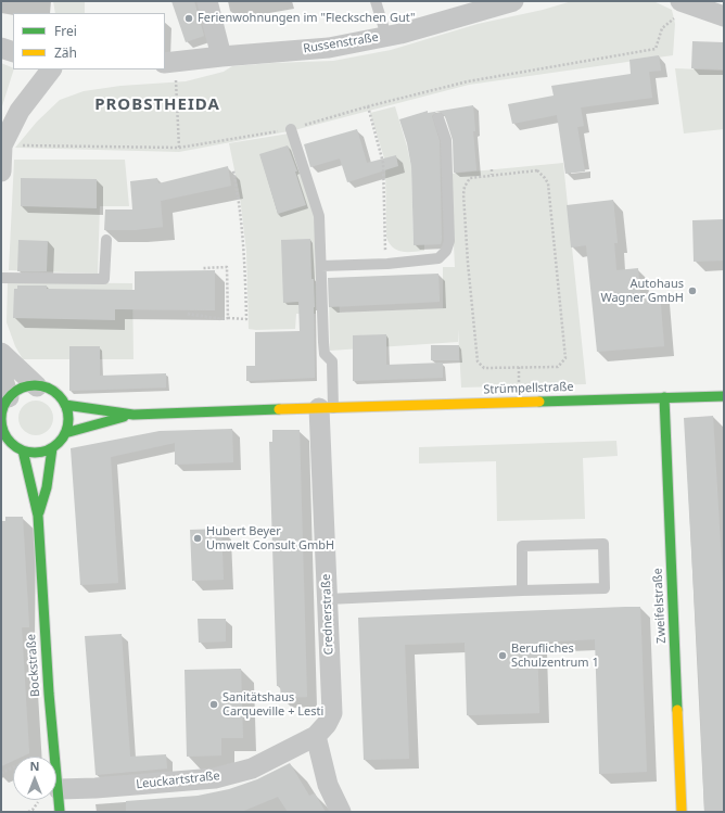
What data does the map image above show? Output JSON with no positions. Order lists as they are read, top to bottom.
{
  "streets": {
    "street": [
      "Russenstraße",
      "Strümpellstraße",
      "Zweifelstraße",
      "Crednerstraße",
      "Bockstraße",
      "Leuckartstraße"
    ]
  },
  "crossings": [
    ["Strümpellstraße", "Zweifelstraße"],
    ["Strümpellstraße", "Crednerstraße"],
    ["Strümpellstraße", "Bockstraße"],
    ["Crednerstraße", "Leuckartstraße"],
    ["Bockstraße", "Leuckartstraße"]
  ],
  "districts": ["PROBSTHEIDA"],
  "places": [
    "Ferienwohnungen im \"Fleckschen Gut\"",
    "Autohaus Wagner GmbH",
    "Hubert Beyer Umwelt Consult GmbH",
    "Berufliches Schulzentrum 1",
    "Sanitätshaus Carqueville + Lesti"
  ],
  "legend": ["Frei", "Zäh"],
  "north": "top"
}
